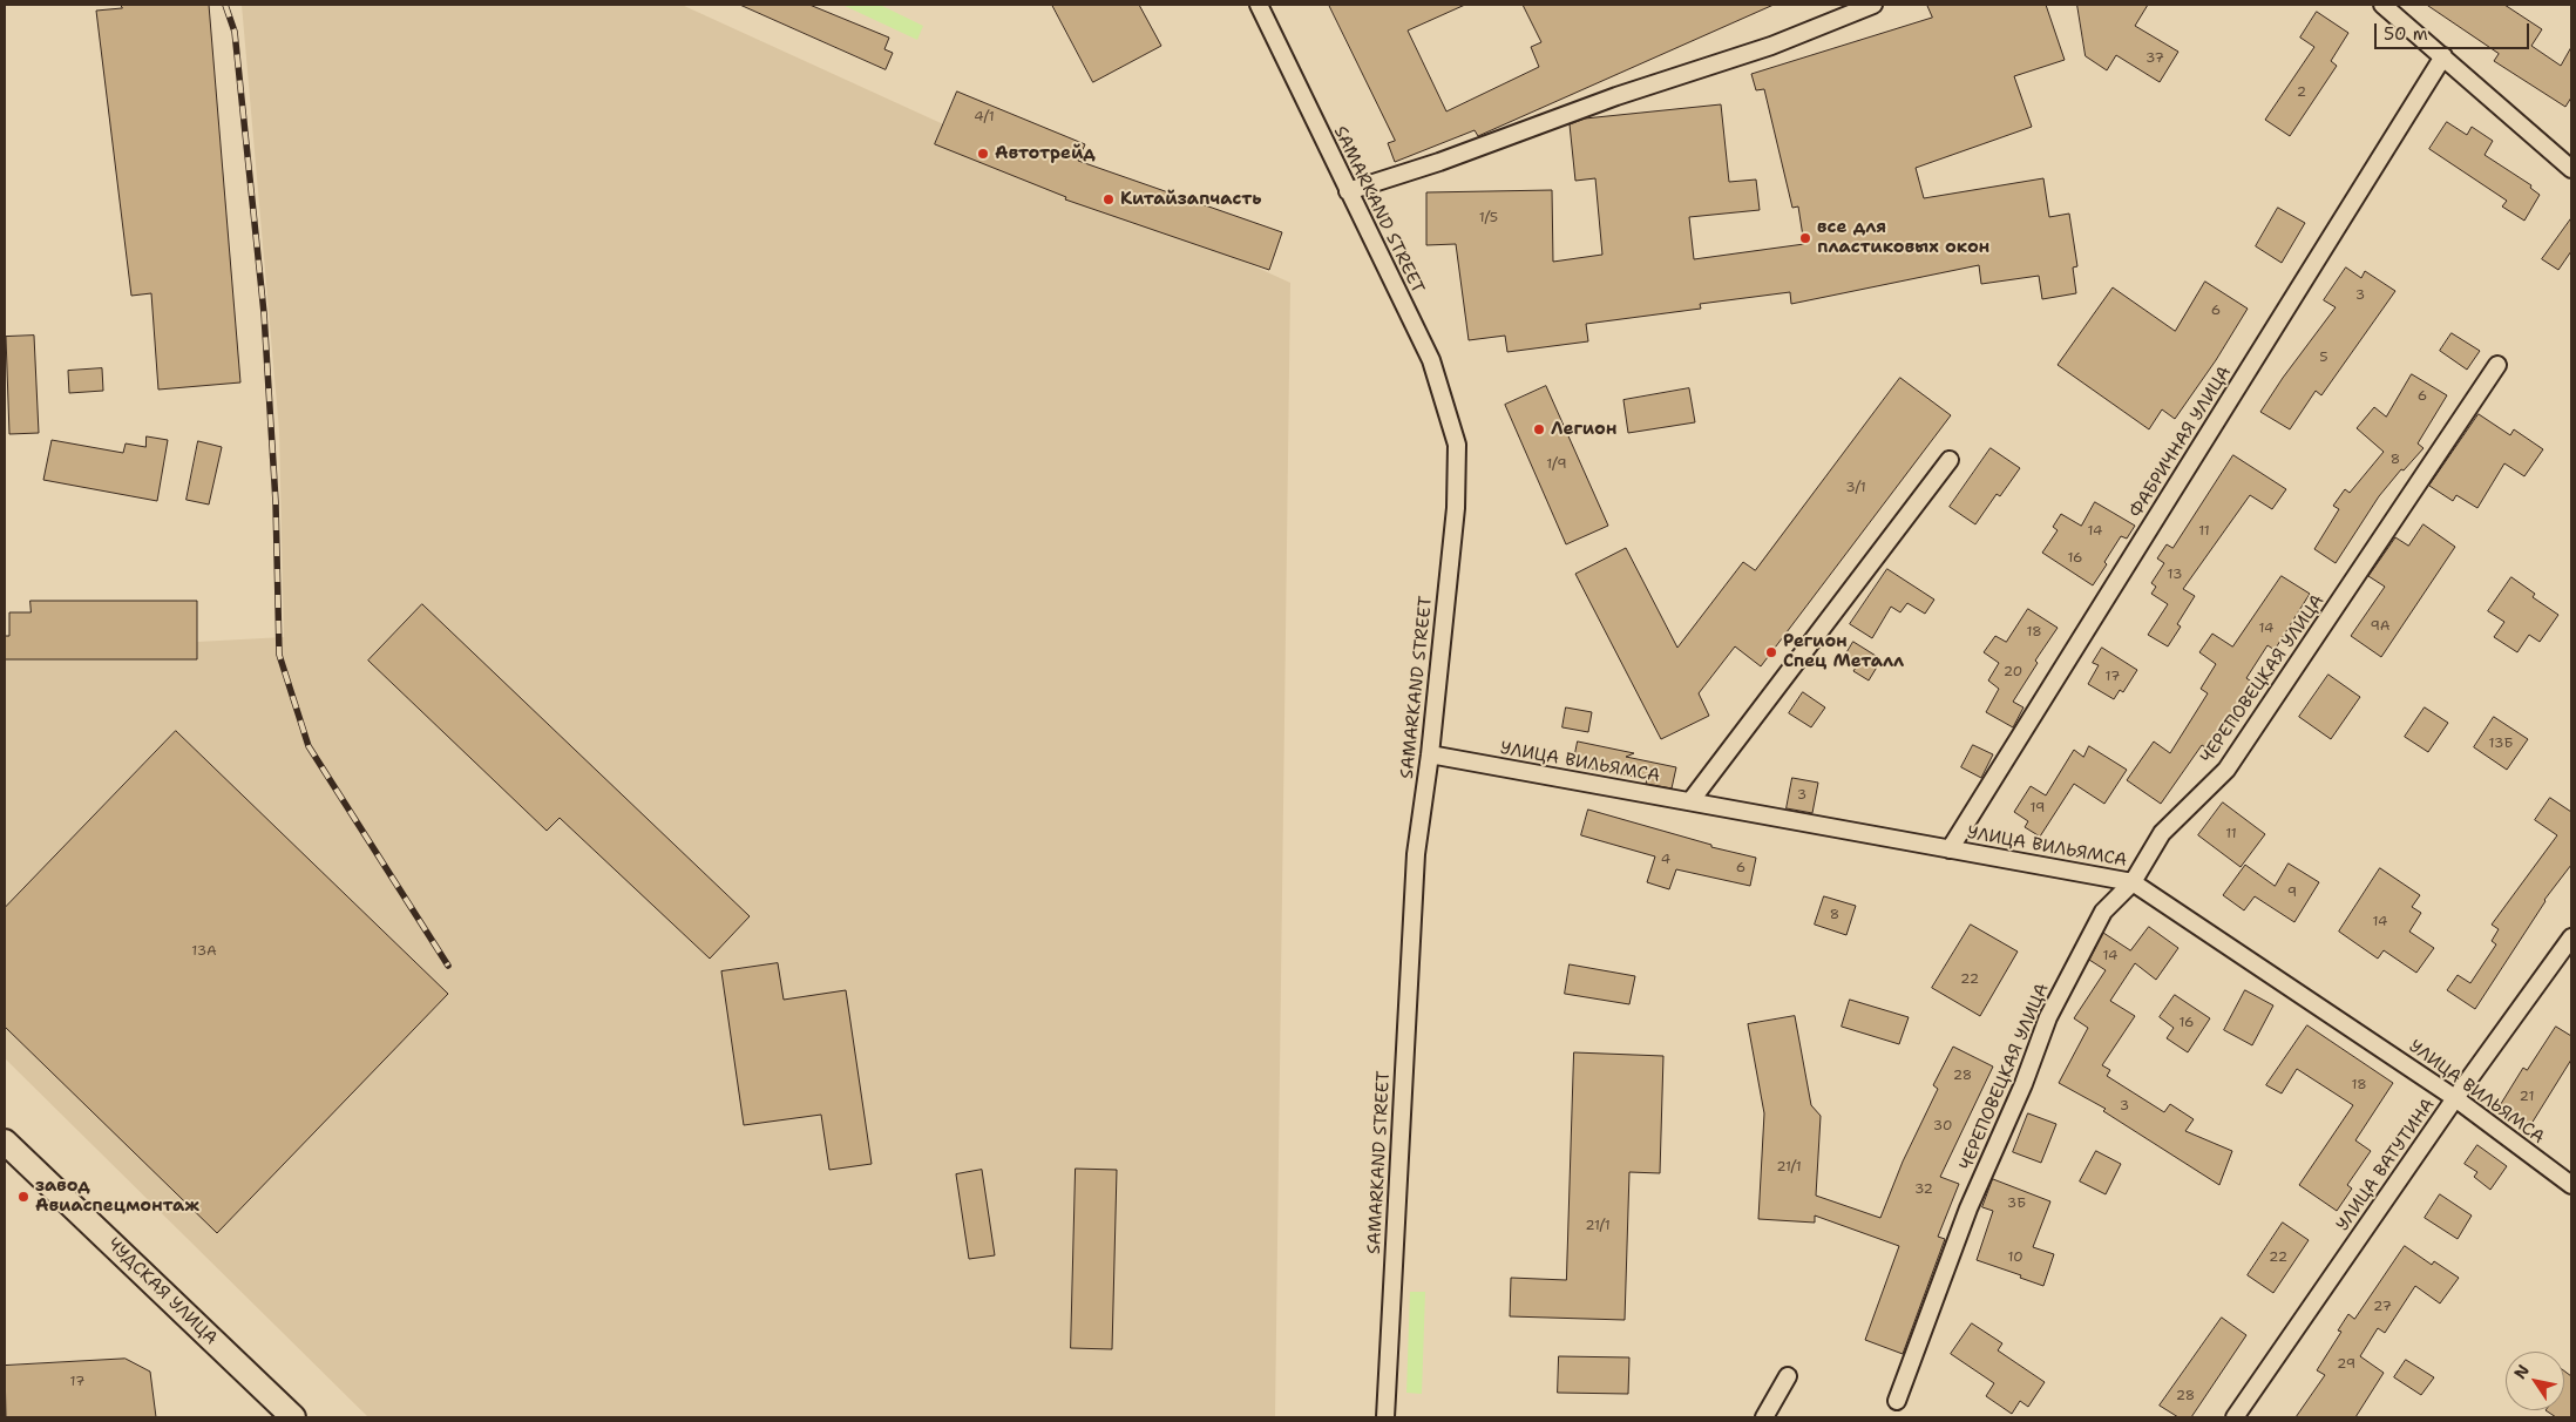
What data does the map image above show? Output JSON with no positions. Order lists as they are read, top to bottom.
{
  "streets": {
    "main road": ["ЧУДСКАЯ УЛИЦА"],
    "street": [
      "SAMARKAND STREET",
      "ФАБРИЧНАЯ УЛИЦА",
      "ЧЕРЕПОВЕЦКАЯ УЛИЦА",
      "УЛИЦА ВИЛЬЯМСА",
      "УЛИЦА ВАТУТИНА"
    ]
  },
  "crossings": [
    ["SAMARKAND STREET", "УЛИЦА ВИЛЬЯМСА"],
    ["ФАБРИЧНАЯ УЛИЦА", "УЛИЦА ВИЛЬЯМСА"],
    ["ЧЕРЕПОВЕЦКАЯ УЛИЦА", "УЛИЦА ВИЛЬЯМСА"],
    ["УЛИЦА ВИЛЬЯМСА", "УЛИЦА ВАТУТИНА"]
  ],
  "places": [
    "Автотрейд",
    "Китайзапчасть",
    "все для пластиковых окон",
    "Легион",
    "Регион Спец Металл",
    "завод Авиаспецмонтаж"
  ],
  "house_numbers": [
    "37",
    "2",
    "4/1",
    "1/5",
    "3",
    "6",
    "5",
    "6",
    "8",
    "1/9",
    "3/1",
    "14",
    "11",
    "16",
    "13",
    "9А",
    "14",
    "18",
    "20",
    "17",
    "13Б",
    "3",
    "19",
    "11",
    "4",
    "6",
    "9",
    "8",
    "14",
    "13А",
    "14",
    "22",
    "16",
    "28",
    "18",
    "21",
    "3",
    "30",
    "21/1",
    "32",
    "3Б",
    "21/1",
    "10",
    "22",
    "27",
    "29",
    "17",
    "28"
  ],
  "scale_bar": "50 m",
  "north": "top left"
}
